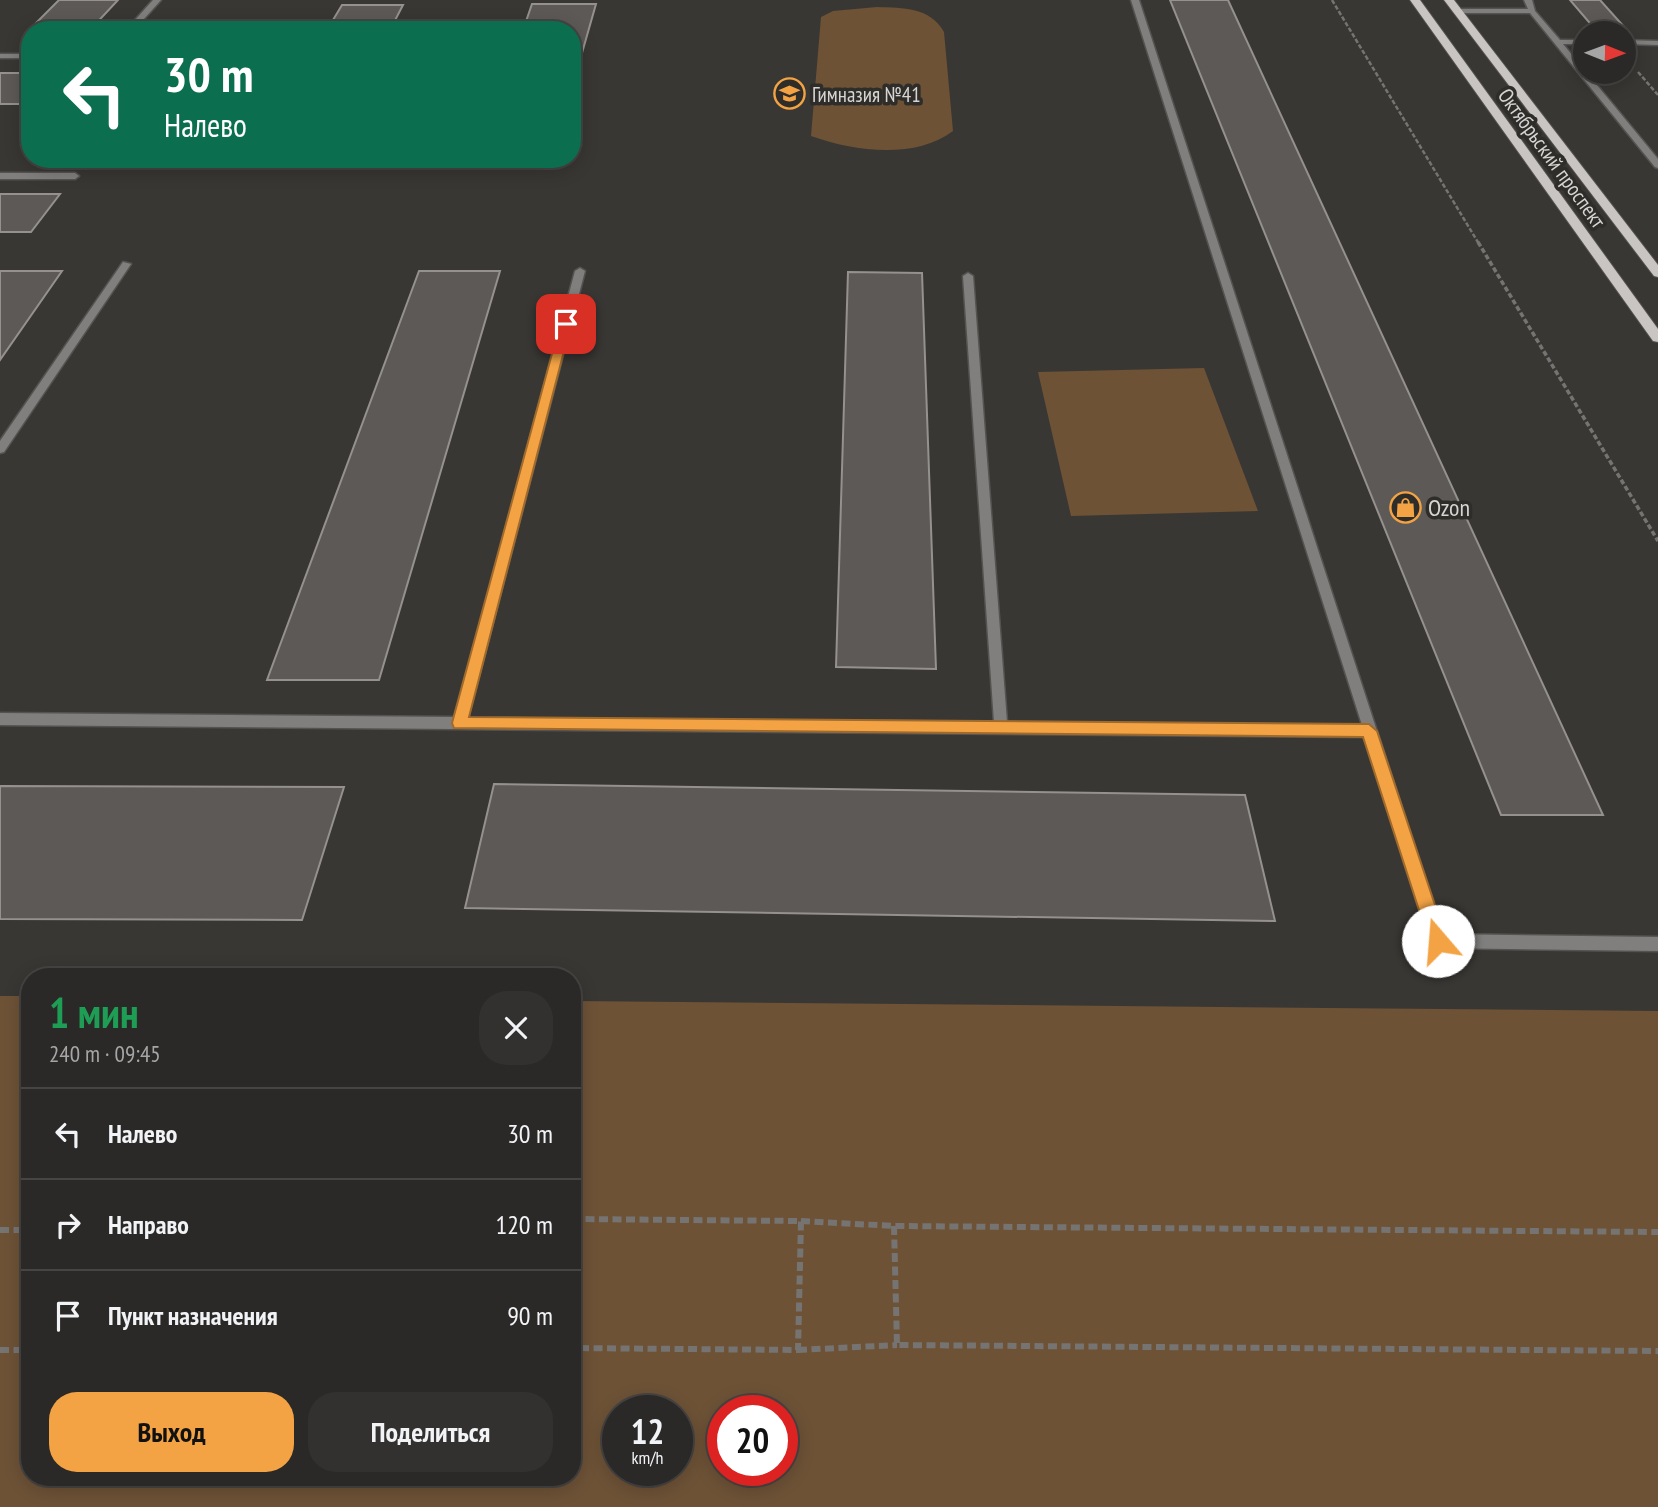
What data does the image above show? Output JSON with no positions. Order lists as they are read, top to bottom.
{
  "streets": {
    "main road": ["Октябрьский проспект"]
  },
  "places": {
    "school or university": ["Гимназия №41"],
    "shop": ["Ozon"]
  },
  "north": "right",
  "page": {
    "turn": ["30 m", "Налево"],
    "heading": ["1 мин", "240 m · 09:45"],
    "list": [
      {
        "name": "Налево",
        "value": "30 m"
      },
      {
        "name": "Направо",
        "value": "120 m"
      },
      {
        "name": "Пункт назначения",
        "value": "90 m"
      }
    ],
    "buttons": ["Выход", "Поделиться"],
    "speed": "12 km/h",
    "limit": "20"
  }
}
